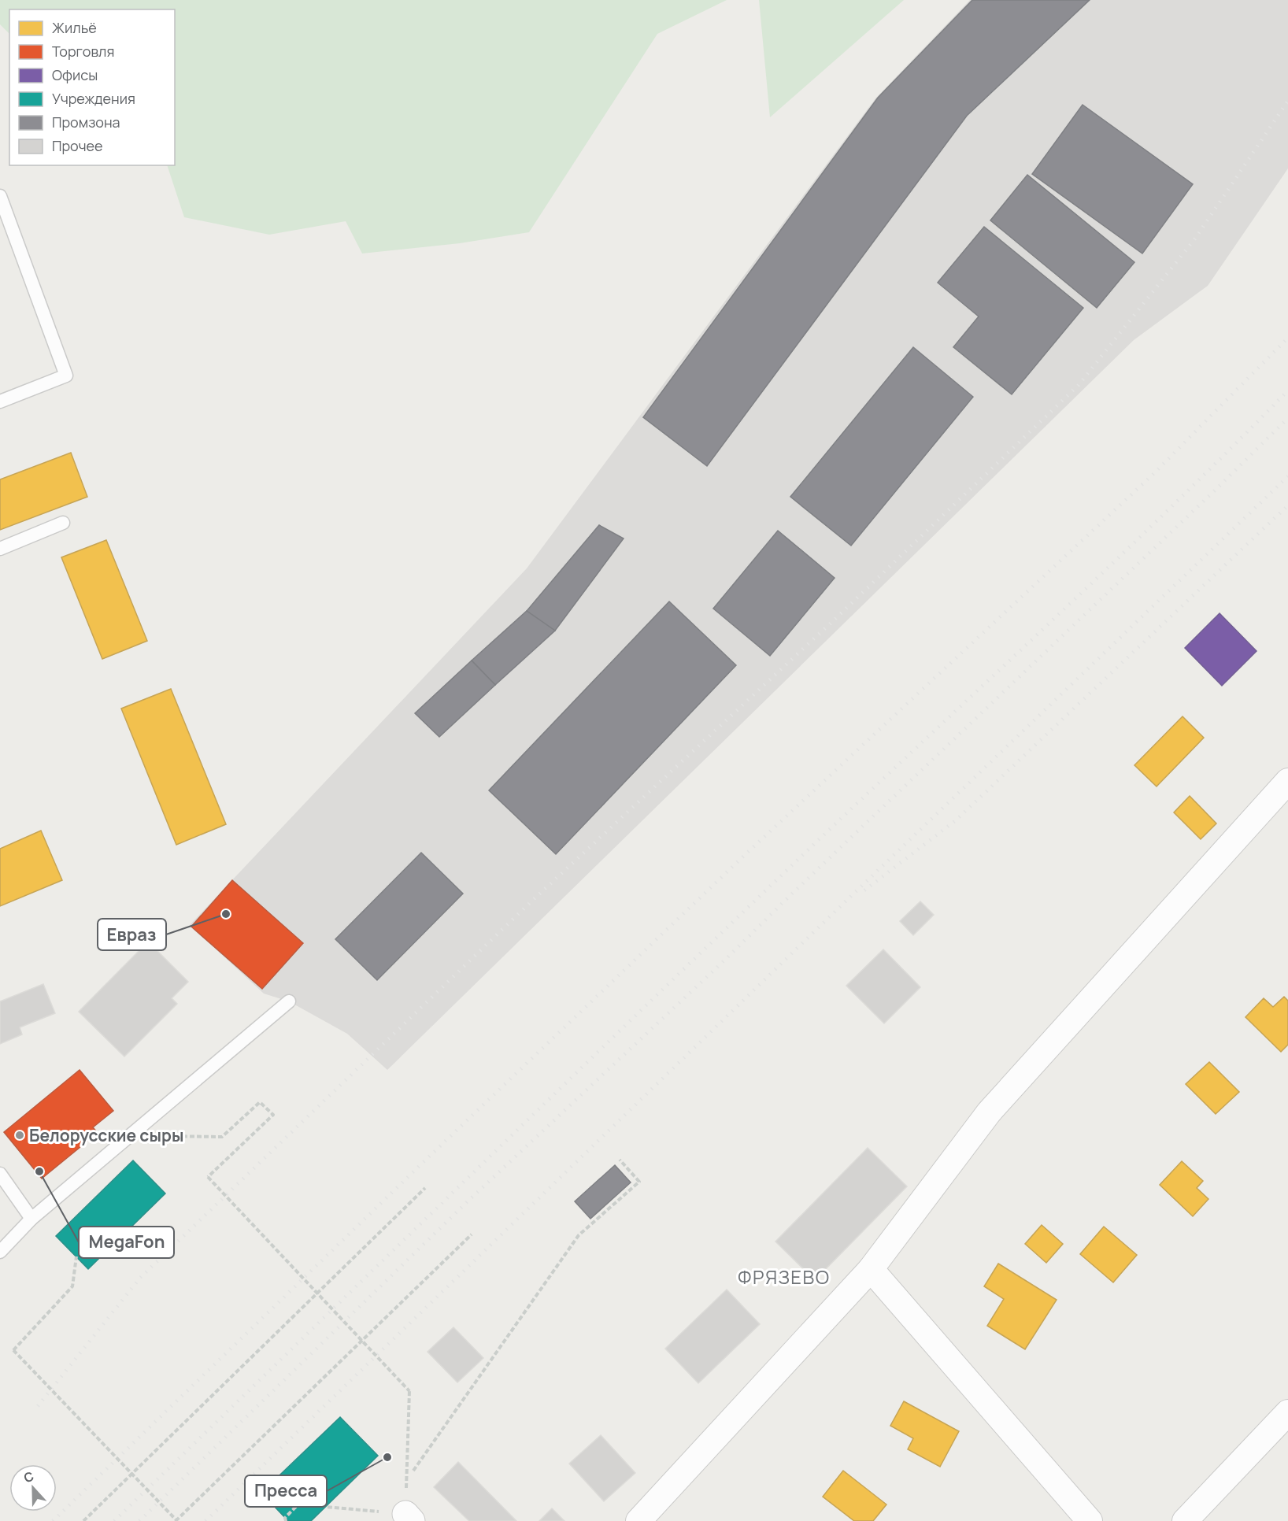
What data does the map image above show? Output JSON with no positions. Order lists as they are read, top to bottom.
{
  "districts": ["ФРЯЗЕВО"],
  "places": [
    "Евраз",
    "Белорусские сыры",
    "MegaFon",
    "Пресса"
  ],
  "legend": [
    "Жильё",
    "Торговля",
    "Офисы",
    "Учреждения",
    "Промзона",
    "Прочее"
  ],
  "north": "top"
}
